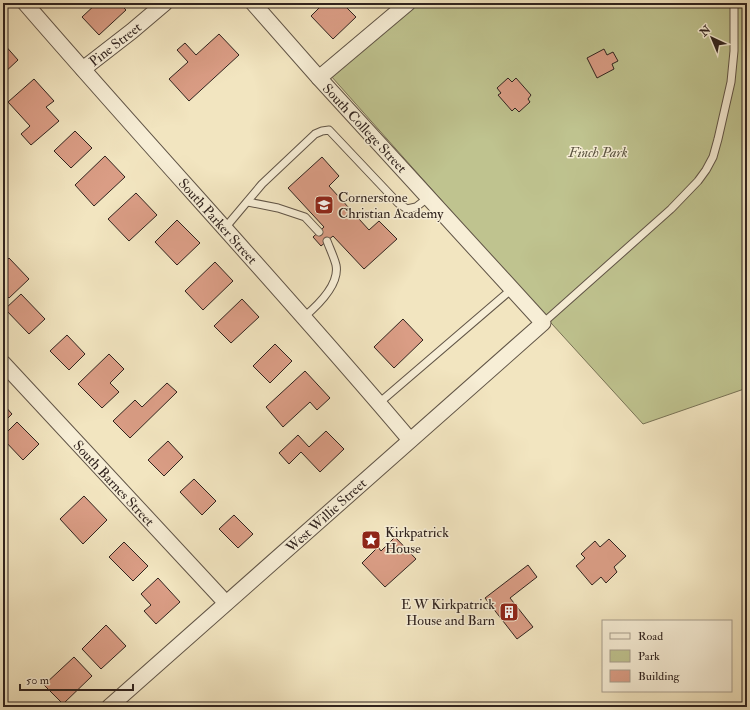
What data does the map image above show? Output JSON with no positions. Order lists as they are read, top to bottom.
{
  "streets": {
    "street": [
      "Pine Street",
      "South College Street",
      "South Parker Street",
      "South Barnes Street",
      "West Willie Street"
    ]
  },
  "crossings": [
    ["Pine Street", "South Parker Street"],
    ["South College Street", "West Willie Street"],
    ["South Parker Street", "West Willie Street"],
    ["South Barnes Street", "West Willie Street"]
  ],
  "parks": ["Finch Park"],
  "places": {
    "school or university": ["Cornerstone Christian Academy"],
    "place": ["Kirkpatrick House"],
    "building": ["E W Kirkpatrick House and Barn"]
  },
  "legend": ["Road", "Park", "Building"],
  "scale_bar": "50 m",
  "north": "top left"
}
